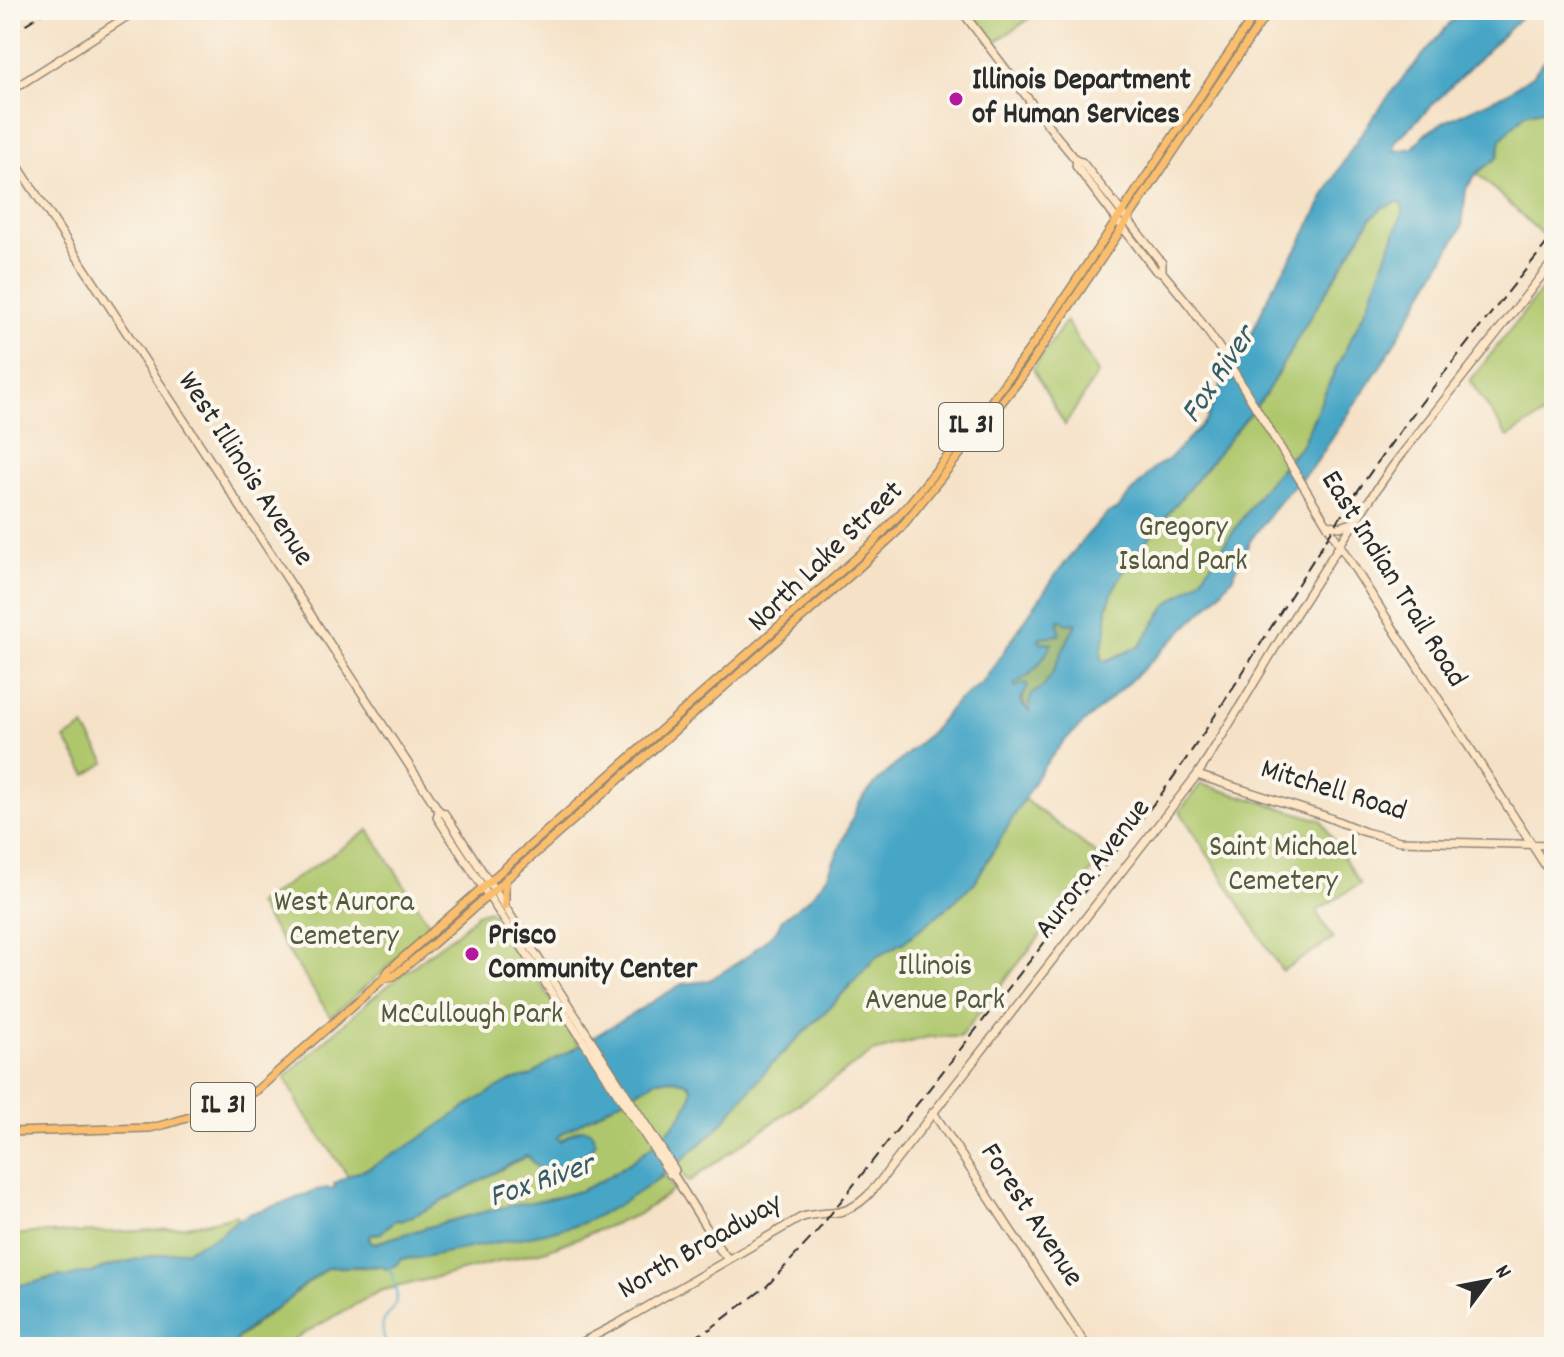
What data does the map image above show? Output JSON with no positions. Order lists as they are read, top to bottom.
{
  "streets": {
    "main road": [
      "IL 31",
      "West Illinois Avenue",
      "North Lake Street",
      "East Indian Trail Road",
      "Mitchell Road",
      "Aurora Avenue",
      "Forest Avenue",
      "North Broadway"
    ]
  },
  "crossings": [
    ["West Illinois Avenue", "North Lake Street"],
    ["West Illinois Avenue", "North Broadway"],
    ["East Indian Trail Road", "Mitchell Road"],
    ["East Indian Trail Road", "Aurora Avenue"],
    ["Mitchell Road", "Aurora Avenue"],
    ["Aurora Avenue", "Forest Avenue"],
    ["Aurora Avenue", "North Broadway"]
  ],
  "water": ["Fox River"],
  "parks": [
    "Gregory Island Park",
    "Saint Michael Cemetery",
    "West Aurora Cemetery",
    "Illinois Avenue Park",
    "McCullough Park"
  ],
  "places": ["Illinois Department of Human Services", "Prisco Community Center"],
  "north": "top right"
}
